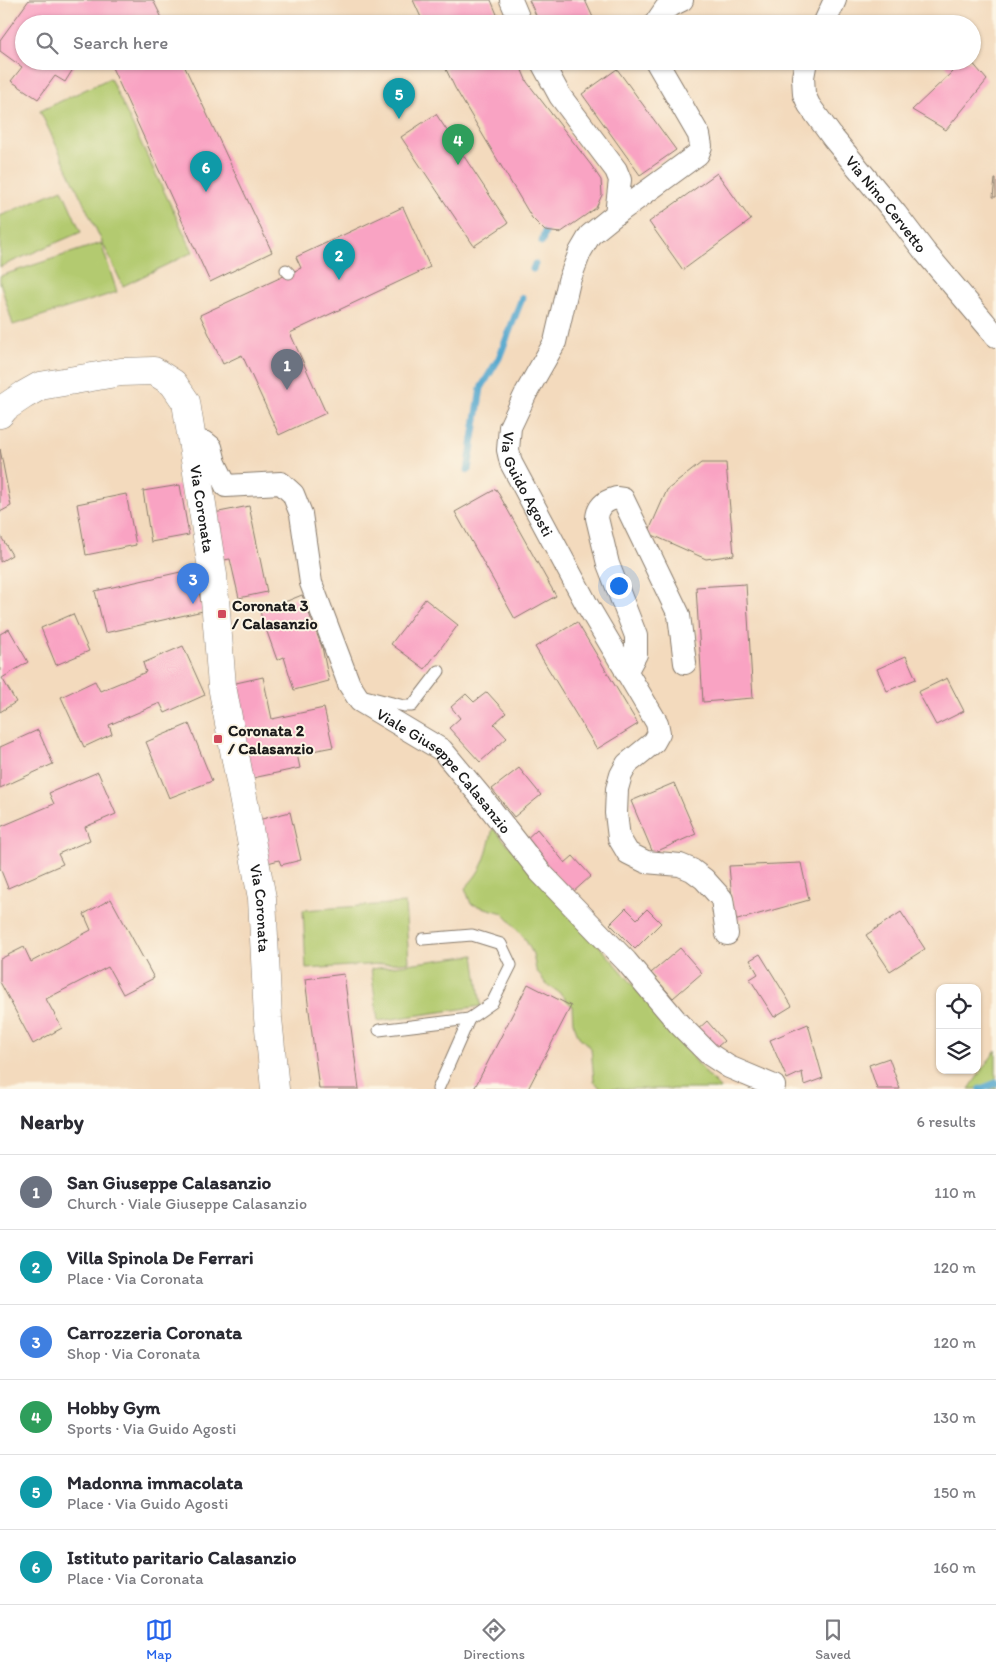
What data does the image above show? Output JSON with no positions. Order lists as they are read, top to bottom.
{
  "streets": {
    "street": [
      "Via Nino Cervetto",
      "Via Guido Agosti",
      "Via Coronata",
      "Viale Giuseppe Calasanzio"
    ]
  },
  "crossings": [
    ["Via Coronata", "Viale Giuseppe Calasanzio"]
  ],
  "places": {
    "transit": ["Coronata 3 / Calasanzio", "Coronata 2 / Calasanzio"]
  },
  "page": {
    "search": "Search here",
    "pins": [
      "5",
      "4",
      "6",
      "2",
      "1",
      "3"
    ],
    "heading": ["Nearby", "6 results"],
    "list": [
      {
        "mark": "1",
        "name": "San Giuseppe Calasanzio",
        "note": "Church · Viale Giuseppe Calasanzio",
        "value": "110 m"
      },
      {
        "mark": "2",
        "name": "Villa Spinola De Ferrari",
        "note": "Place · Via Coronata",
        "value": "120 m"
      },
      {
        "mark": "3",
        "name": "Carrozzeria Coronata",
        "note": "Shop · Via Coronata",
        "value": "120 m"
      },
      {
        "mark": "4",
        "name": "Hobby Gym",
        "note": "Sports · Via Guido Agosti",
        "value": "130 m"
      },
      {
        "mark": "5",
        "name": "Madonna immacolata",
        "note": "Place · Via Guido Agosti",
        "value": "150 m"
      },
      {
        "mark": "6",
        "name": "Istituto paritario Calasanzio",
        "note": "Place · Via Coronata",
        "value": "160 m"
      }
    ],
    "nav": ["Map", "Directions", "Saved"]
  }
}
